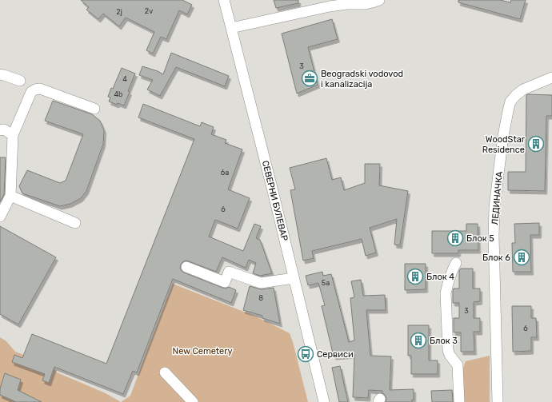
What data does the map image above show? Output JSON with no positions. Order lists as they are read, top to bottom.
{
  "streets": {
    "street": ["ЛЕДИНАЧКА", "СЕВЕРНИ БУЛЕВАР"]
  },
  "parks": ["New Cemetery"],
  "places": {
    "office": ["Beogradski vodovod i kanalizacija"],
    "building": [
      "WoodStar Residence",
      "Блок 5",
      "Блок 6",
      "Блок 4",
      "Блок 3"
    ],
    "bus stop": ["Сервиси"]
  },
  "house_numbers": [
    "2v",
    "2j",
    "3",
    "4",
    "4b",
    "6a",
    "6",
    "5a",
    "8",
    "3",
    "6"
  ]
}
